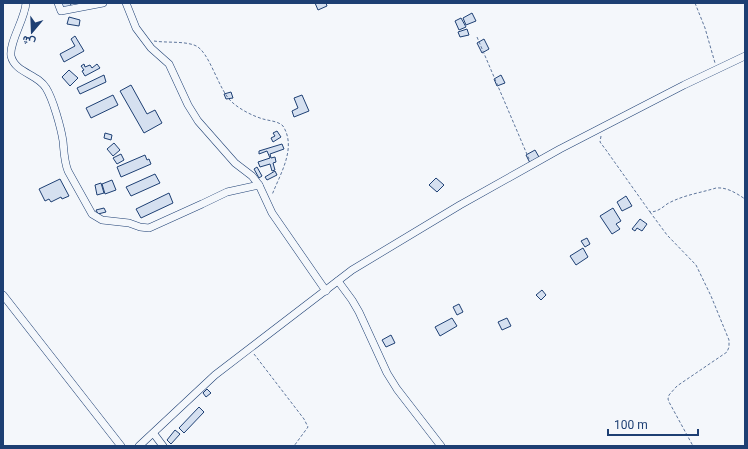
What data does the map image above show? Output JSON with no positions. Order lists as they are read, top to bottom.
{
  "scale_bar": "100 m",
  "north": "bottom"
}
